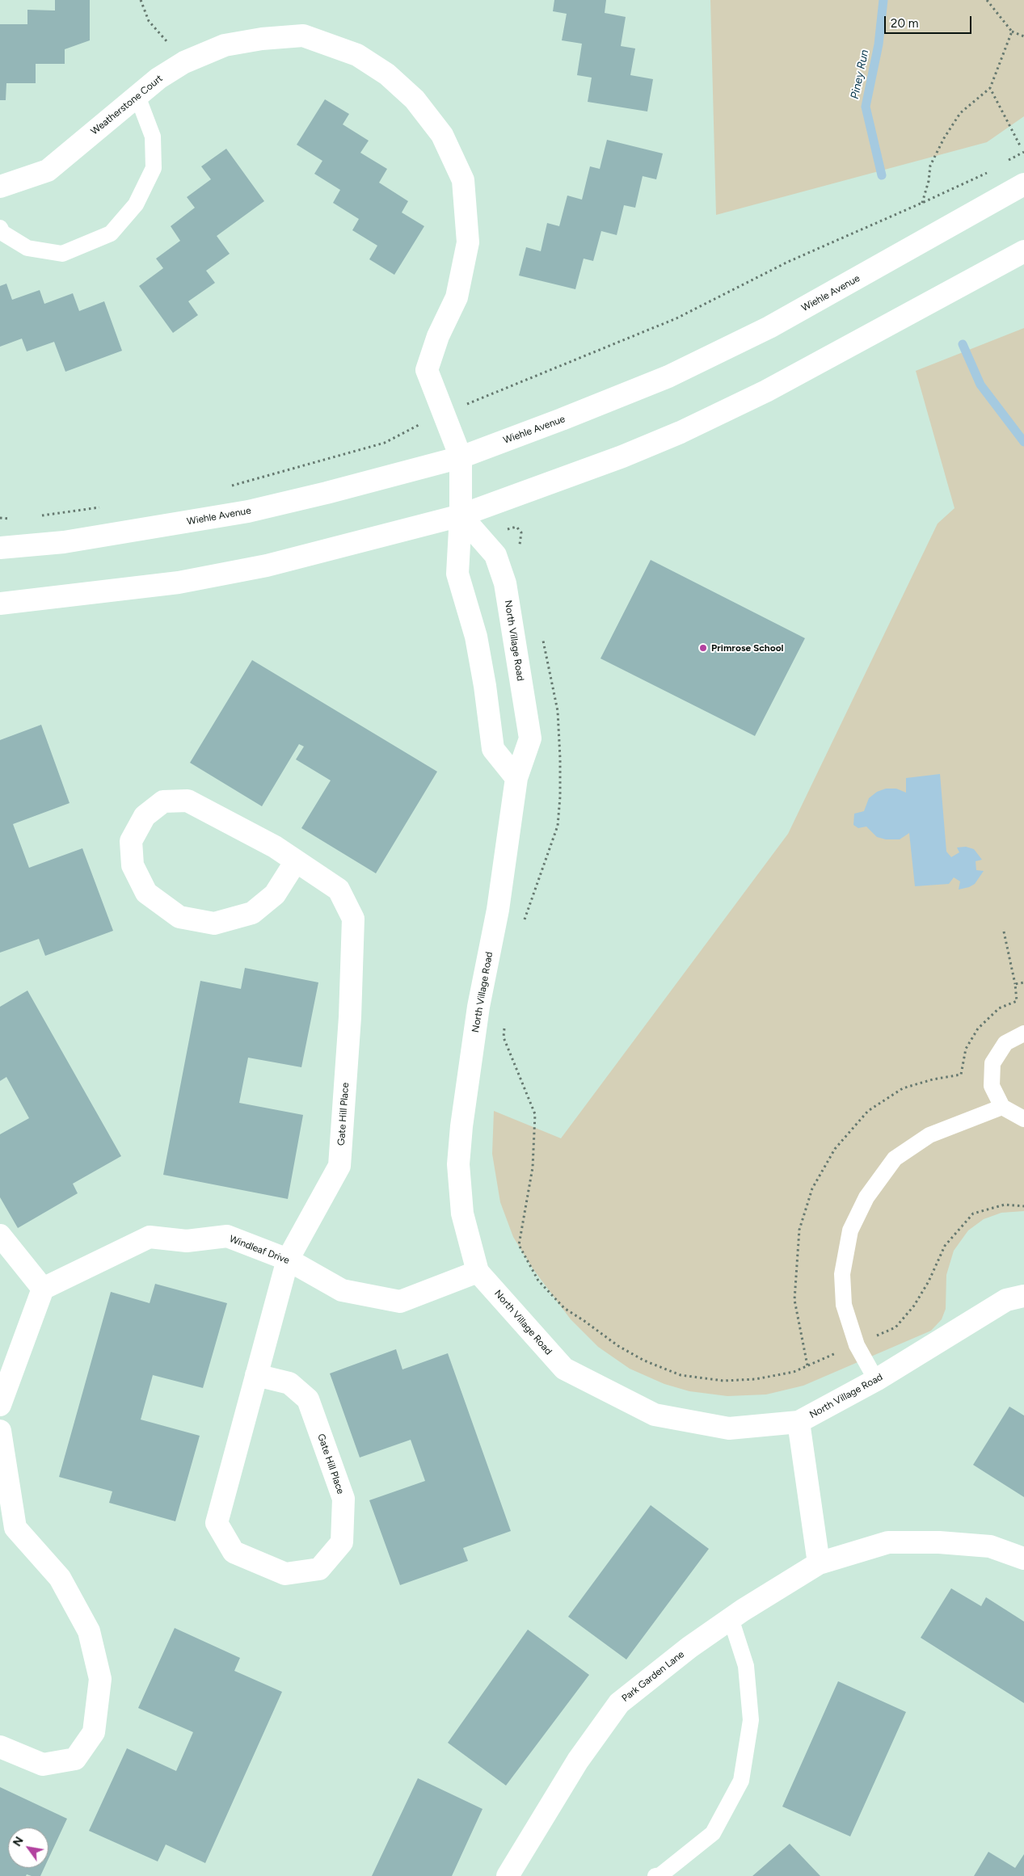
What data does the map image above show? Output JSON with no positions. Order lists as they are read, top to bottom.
{
  "streets": {
    "street": [
      "Weatherstone Court",
      "Wiehle Avenue",
      "North Village Road",
      "Gate Hill Place",
      "Windleaf Drive",
      "Park Garden Lane"
    ]
  },
  "crossings": [
    ["Weatherstone Court", "Wiehle Avenue"],
    ["North Village Road", "Windleaf Drive"],
    ["Gate Hill Place", "Windleaf Drive"]
  ],
  "water": ["Piney Run"],
  "places": ["Primrose School"],
  "scale_bar": "20 m",
  "north": "top left"
}
